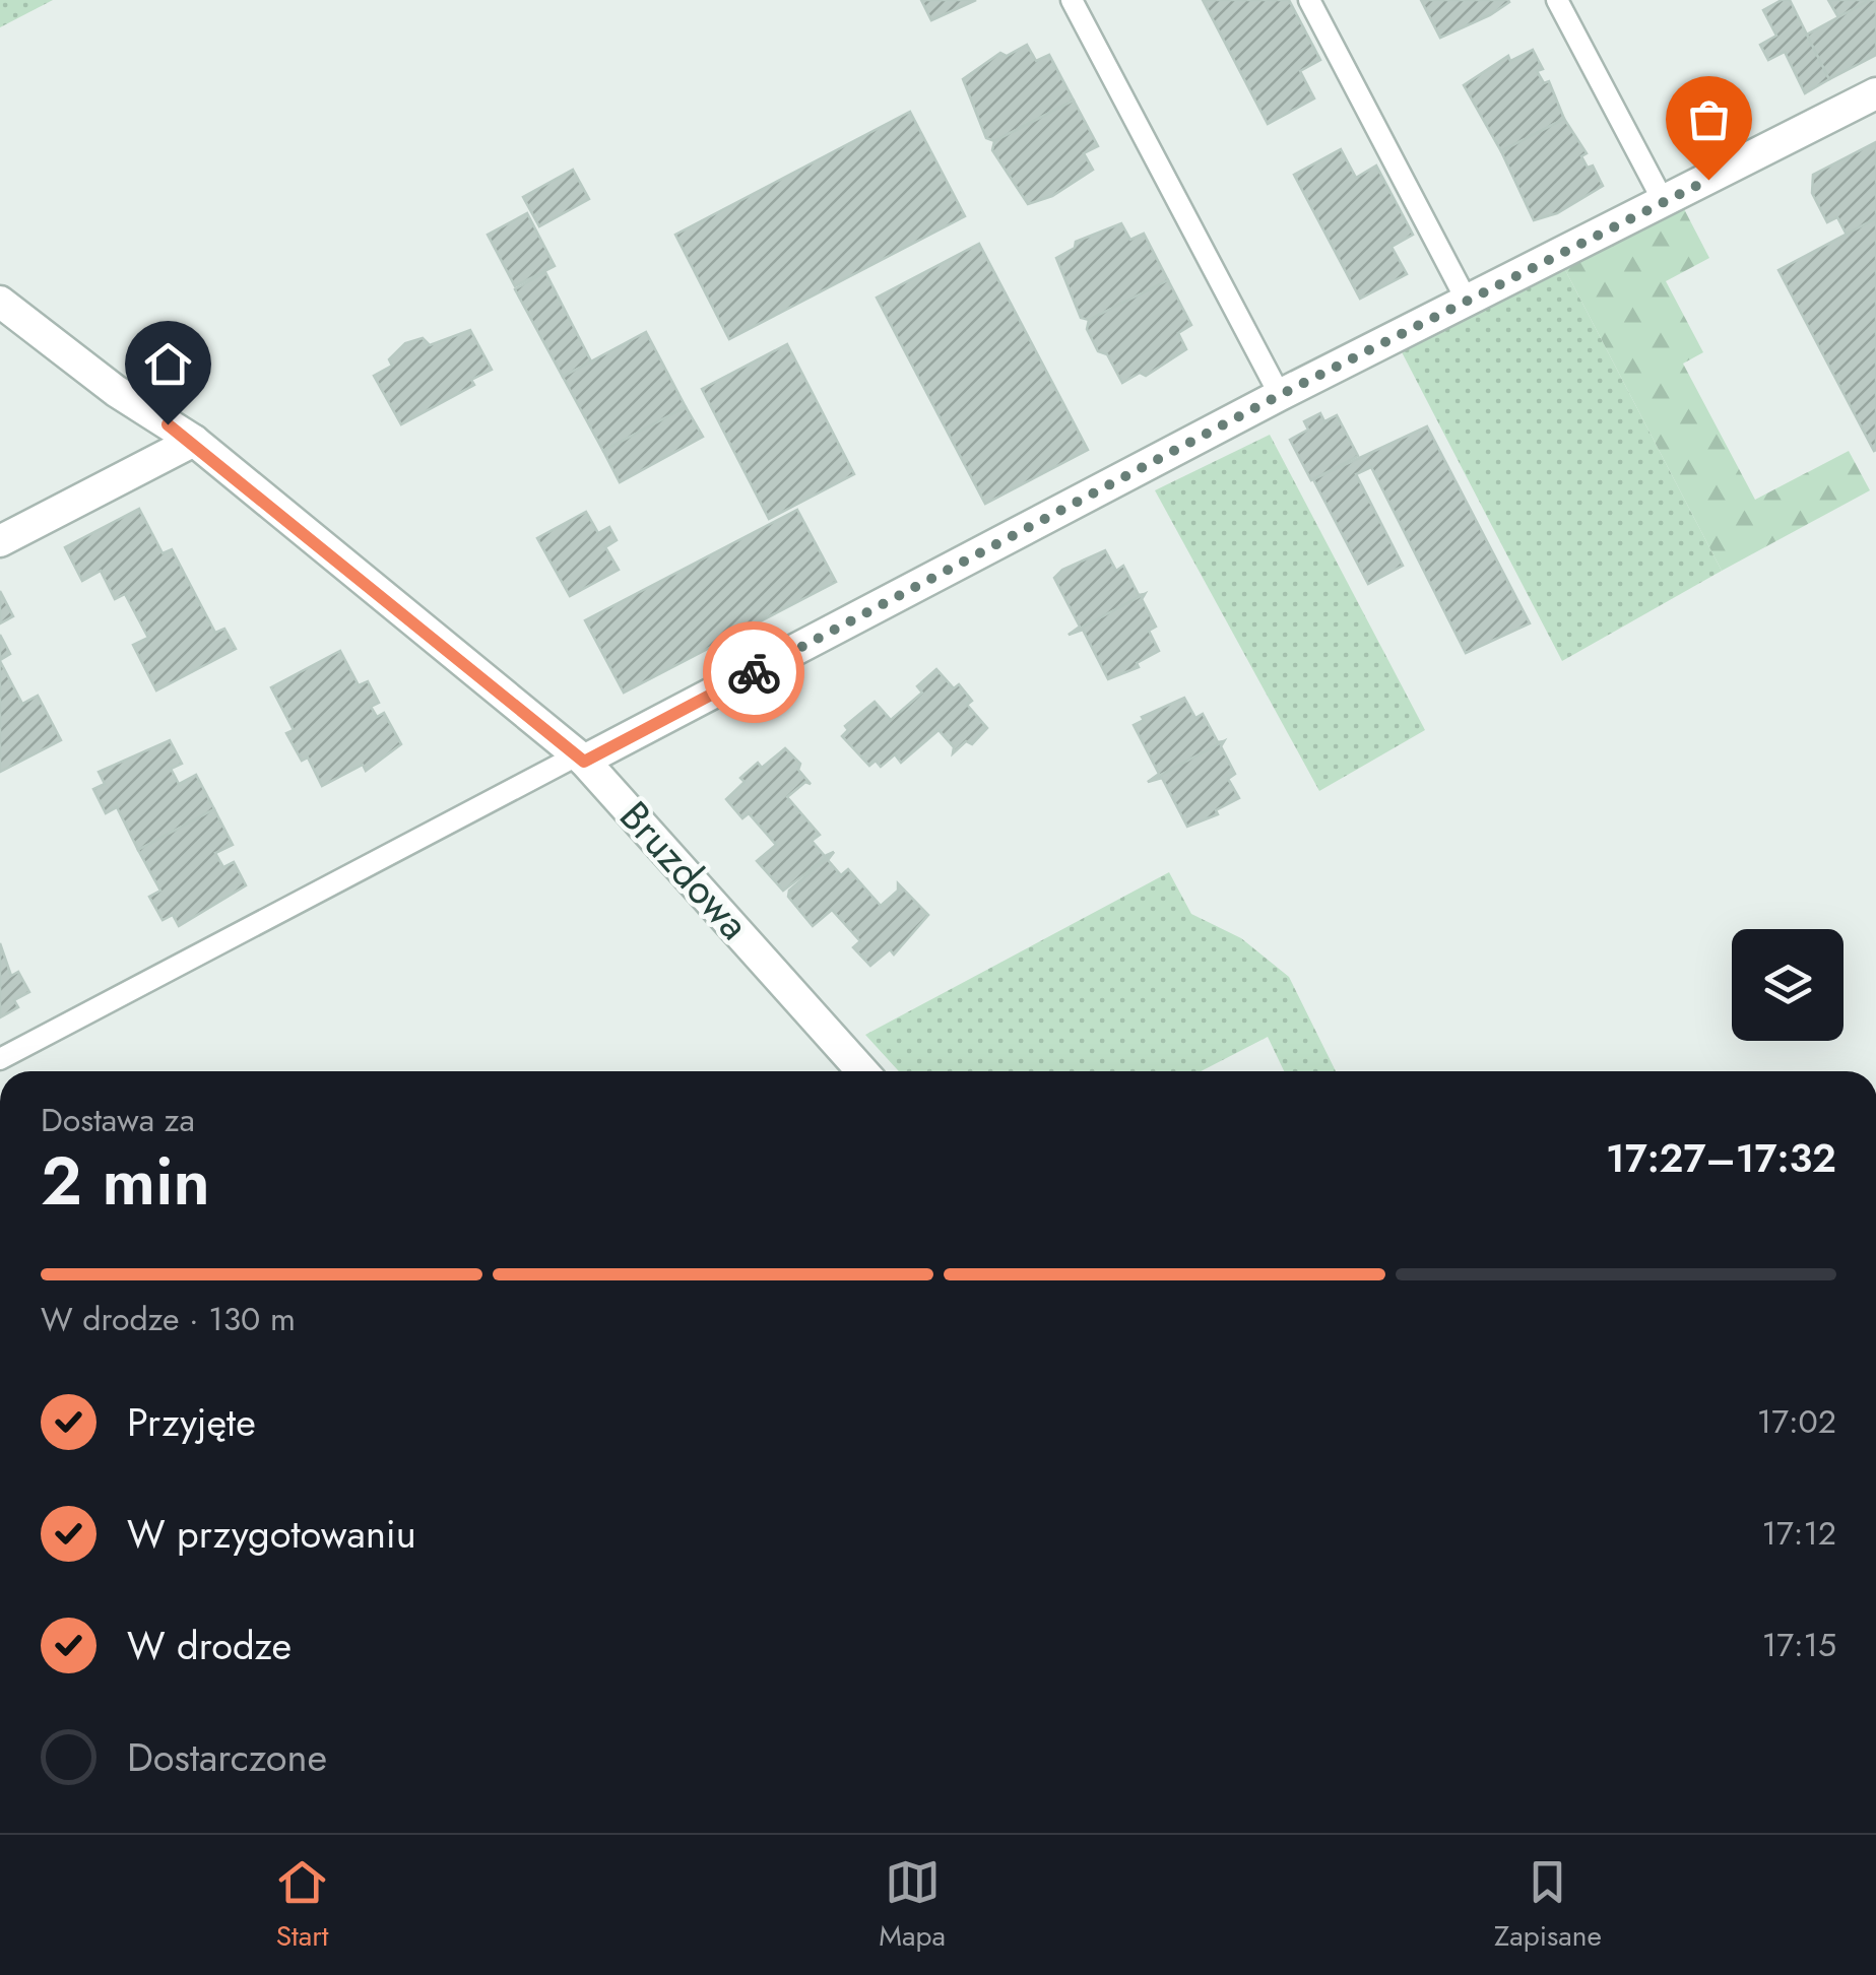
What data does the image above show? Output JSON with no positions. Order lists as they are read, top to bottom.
{
  "streets": {
    "street": ["Bruzdowa"]
  },
  "page": {
    "heading": ["2 min", "Dostawa za", "17:27–17:32"],
    "bar": "W drodze · 130 m",
    "list": [
      ["Przyjęte", "17:02"],
      ["W przygotowaniu", "17:12"],
      ["W drodze", "17:15"],
      "Dostarczone"
    ],
    "tabs": ["Start", "Mapa", "Zapisane"]
  }
}
